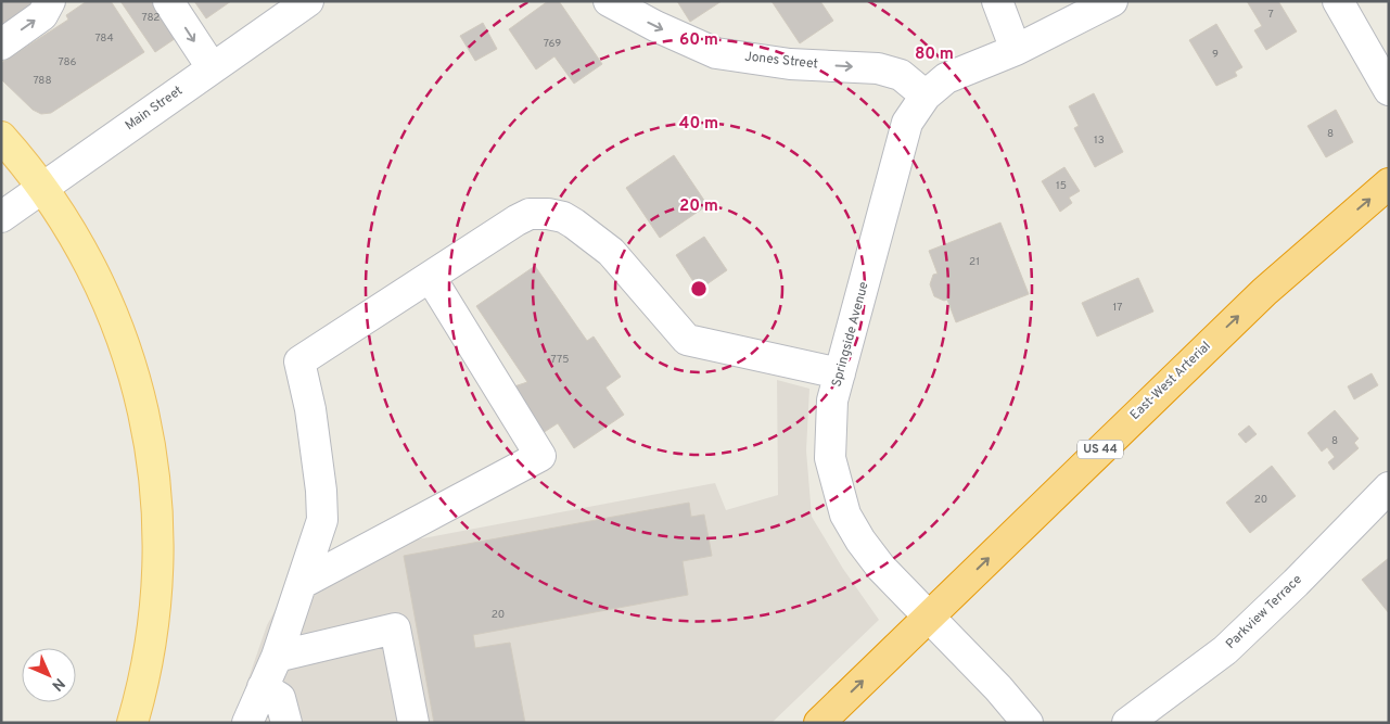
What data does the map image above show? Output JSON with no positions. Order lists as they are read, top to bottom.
{
  "streets": {
    "highway": ["East-West Arterial", "US 44"],
    "street": [
      "Jones Street",
      "Main Street",
      "Springside Avenue",
      "Parkview Terrace"
    ]
  },
  "crossings": [
    ["Jones Street", "Springside Avenue"],
    ["Springside Avenue", "East-West Arterial"]
  ],
  "one_way": ["Jones Street", "East-West Arterial"],
  "house_numbers": [
    "7",
    "782",
    "784",
    "769",
    "9",
    "786",
    "788",
    "8",
    "13",
    "15",
    "21",
    "17",
    "775",
    "8",
    "20",
    "20"
  ],
  "north": "bottom right",
  "rings": [
    "60 m",
    "80 m",
    "40 m",
    "20 m"
  ]
}
